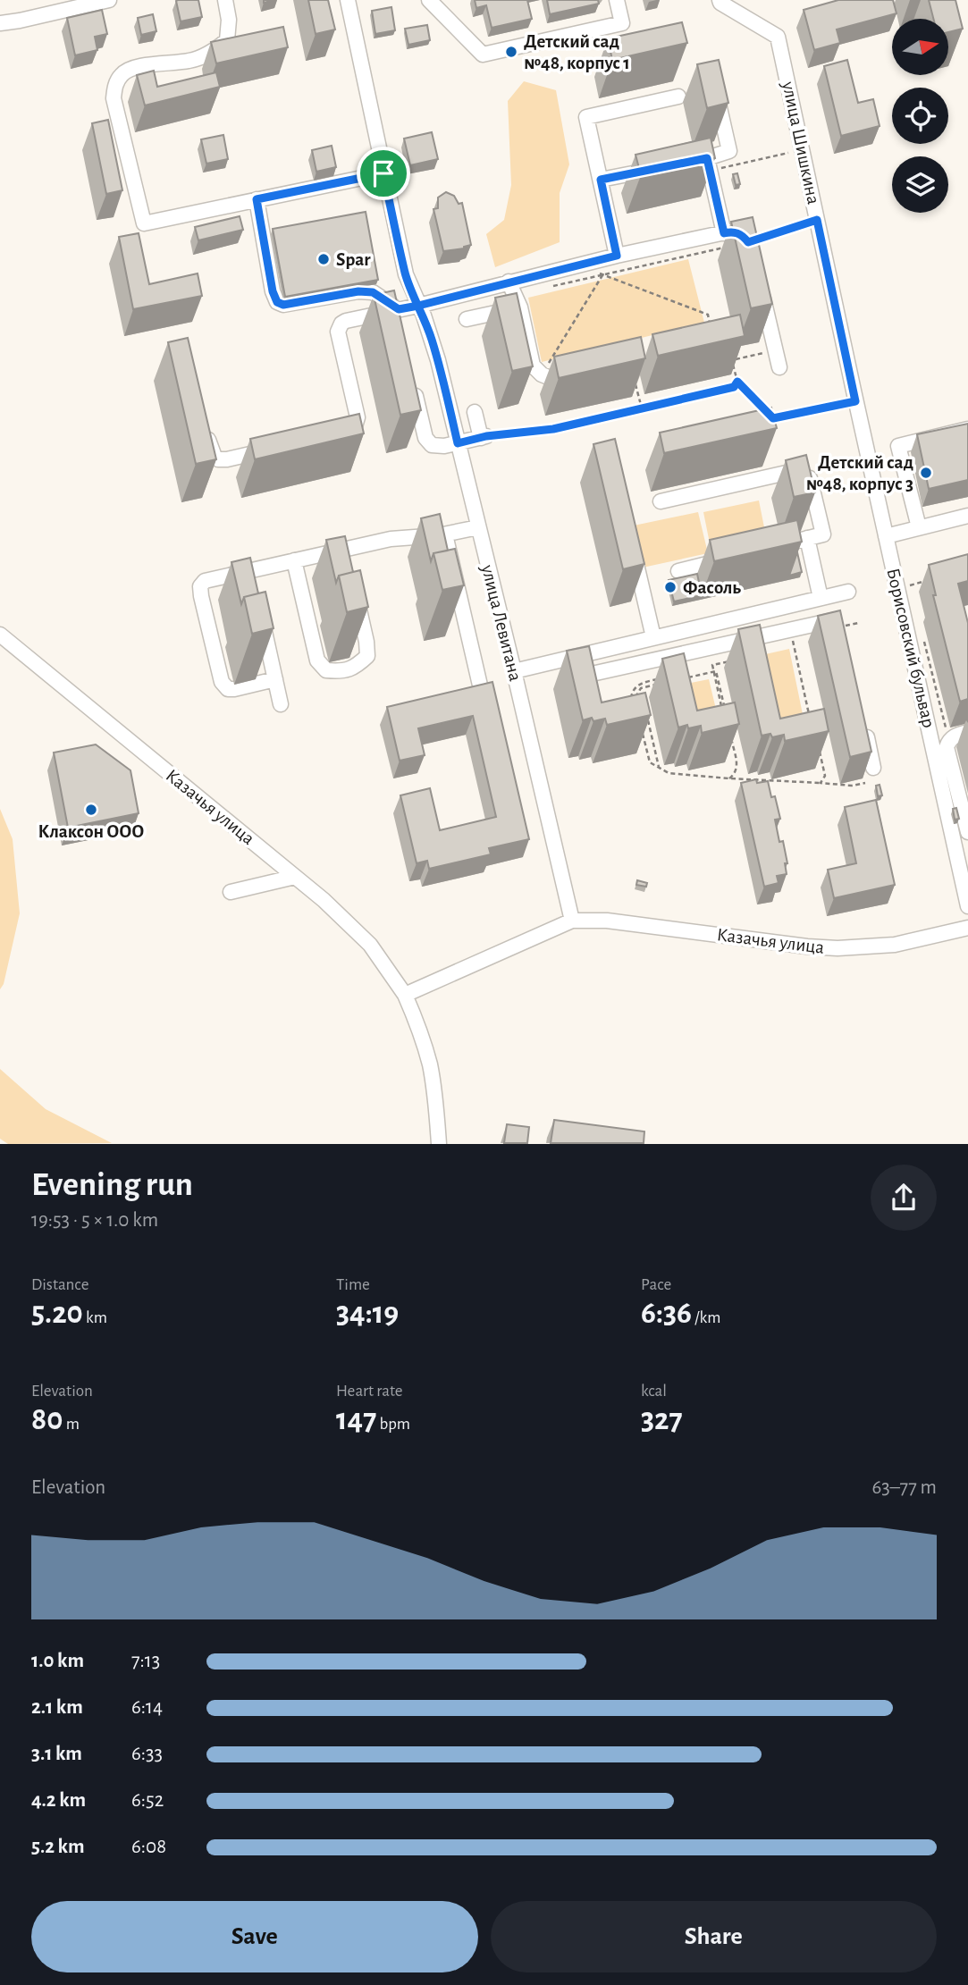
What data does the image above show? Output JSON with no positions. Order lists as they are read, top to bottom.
{
  "streets": {
    "street": [
      "улица Шишкина",
      "улица Левитана",
      "Борисовский бульвар",
      "Казачья улица"
    ]
  },
  "crossings": [
    ["улица Шишкина", "Борисовский бульвар"],
    ["улица Левитана", "Казачья улица"]
  ],
  "places": [
    "Детский сад №48, корпус 1",
    "Spar",
    "Детский сад №48, корпус 3",
    "Фасоль",
    "Клаксон ООО"
  ],
  "north": "right",
  "page": {
    "heading": ["Evening run", "19:53 · 5 × 1.0 km"],
    "stats": [
      ["Distance", "5.20 km"],
      ["Time", "34:19"],
      ["Pace", "6:36 /km"],
      ["Elevation", "80 m"],
      ["Heart rate", "147 bpm"],
      ["kcal", "327"]
    ],
    "chart": ["Elevation", "63–77 m"],
    "list": [
      {
        "name": "1.0 km",
        "note": "7:13"
      },
      {
        "name": "2.1 km",
        "note": "6:14"
      },
      {
        "name": "3.1 km",
        "note": "6:33"
      },
      {
        "name": "4.2 km",
        "note": "6:52"
      },
      {
        "name": "5.2 km",
        "note": "6:08"
      }
    ],
    "buttons": ["Save", "Share"]
  }
}
